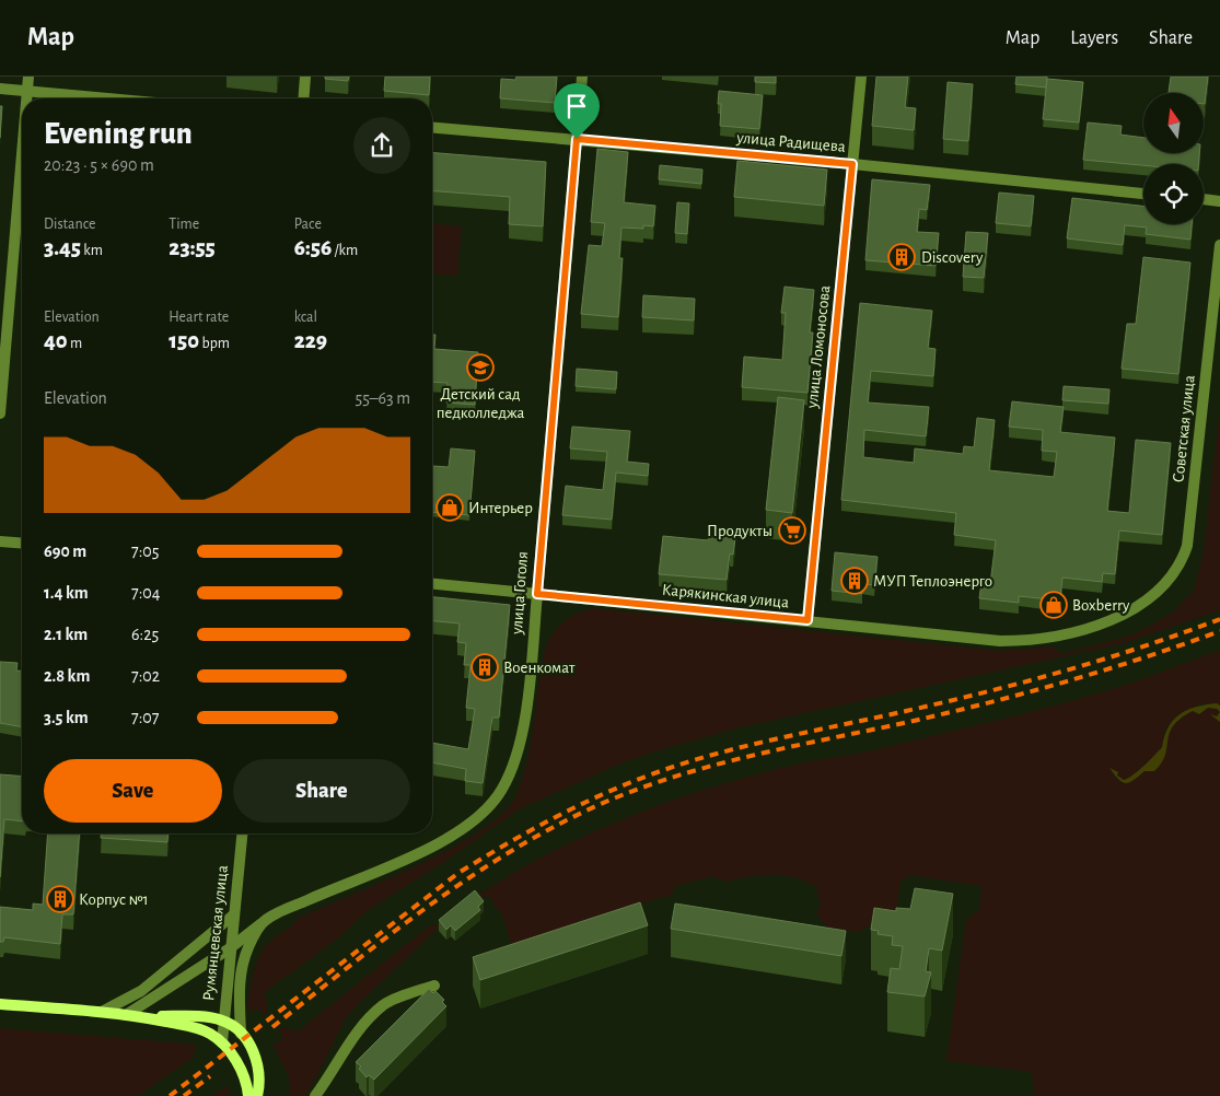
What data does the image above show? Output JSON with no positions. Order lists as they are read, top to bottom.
{
  "streets": {
    "street": [
      "улица Радищева",
      "улица Ломоносова",
      "Советская улица",
      "улица Гоголя",
      "Карякинская улица",
      "Румянцевская улица"
    ]
  },
  "crossings": [
    ["улица Радищева", "улица Ломоносова"],
    ["улица Радищева", "улица Гоголя"],
    ["улица Ломоносова", "Карякинская улица"],
    ["Советская улица", "Карякинская улица"],
    ["улица Гоголя", "Карякинская улица"],
    ["улица Гоголя", "Румянцевская улица"]
  ],
  "places": {
    "building": [
      "Discovery",
      "МУП Теплоэнерго",
      "Военкомат",
      "Корпус №1"
    ],
    "school or university": ["Детский сад педколледжа"],
    "shop": ["Интерьер", "Boxberry"],
    "supermarket": ["Продукты"]
  },
  "north": "top",
  "page": {
    "header": "Map",
    "nav": ["Map", "Layers", "Share"],
    "heading": ["Evening run", "20:23 · 5 × 690 m"],
    "stats": [
      ["Distance", "3.45 km"],
      ["Time", "23:55"],
      ["Pace", "6:56 /km"],
      ["Elevation", "40 m"],
      ["Heart rate", "150 bpm"],
      ["kcal", "229"]
    ],
    "chart": ["Elevation", "55–63 m"],
    "list": [
      {
        "name": "690 m",
        "note": "7:05"
      },
      {
        "name": "1.4 km",
        "note": "7:04"
      },
      {
        "name": "2.1 km",
        "note": "6:25"
      },
      {
        "name": "2.8 km",
        "note": "7:02"
      },
      {
        "name": "3.5 km",
        "note": "7:07"
      }
    ],
    "buttons": ["Save", "Share"]
  }
}
